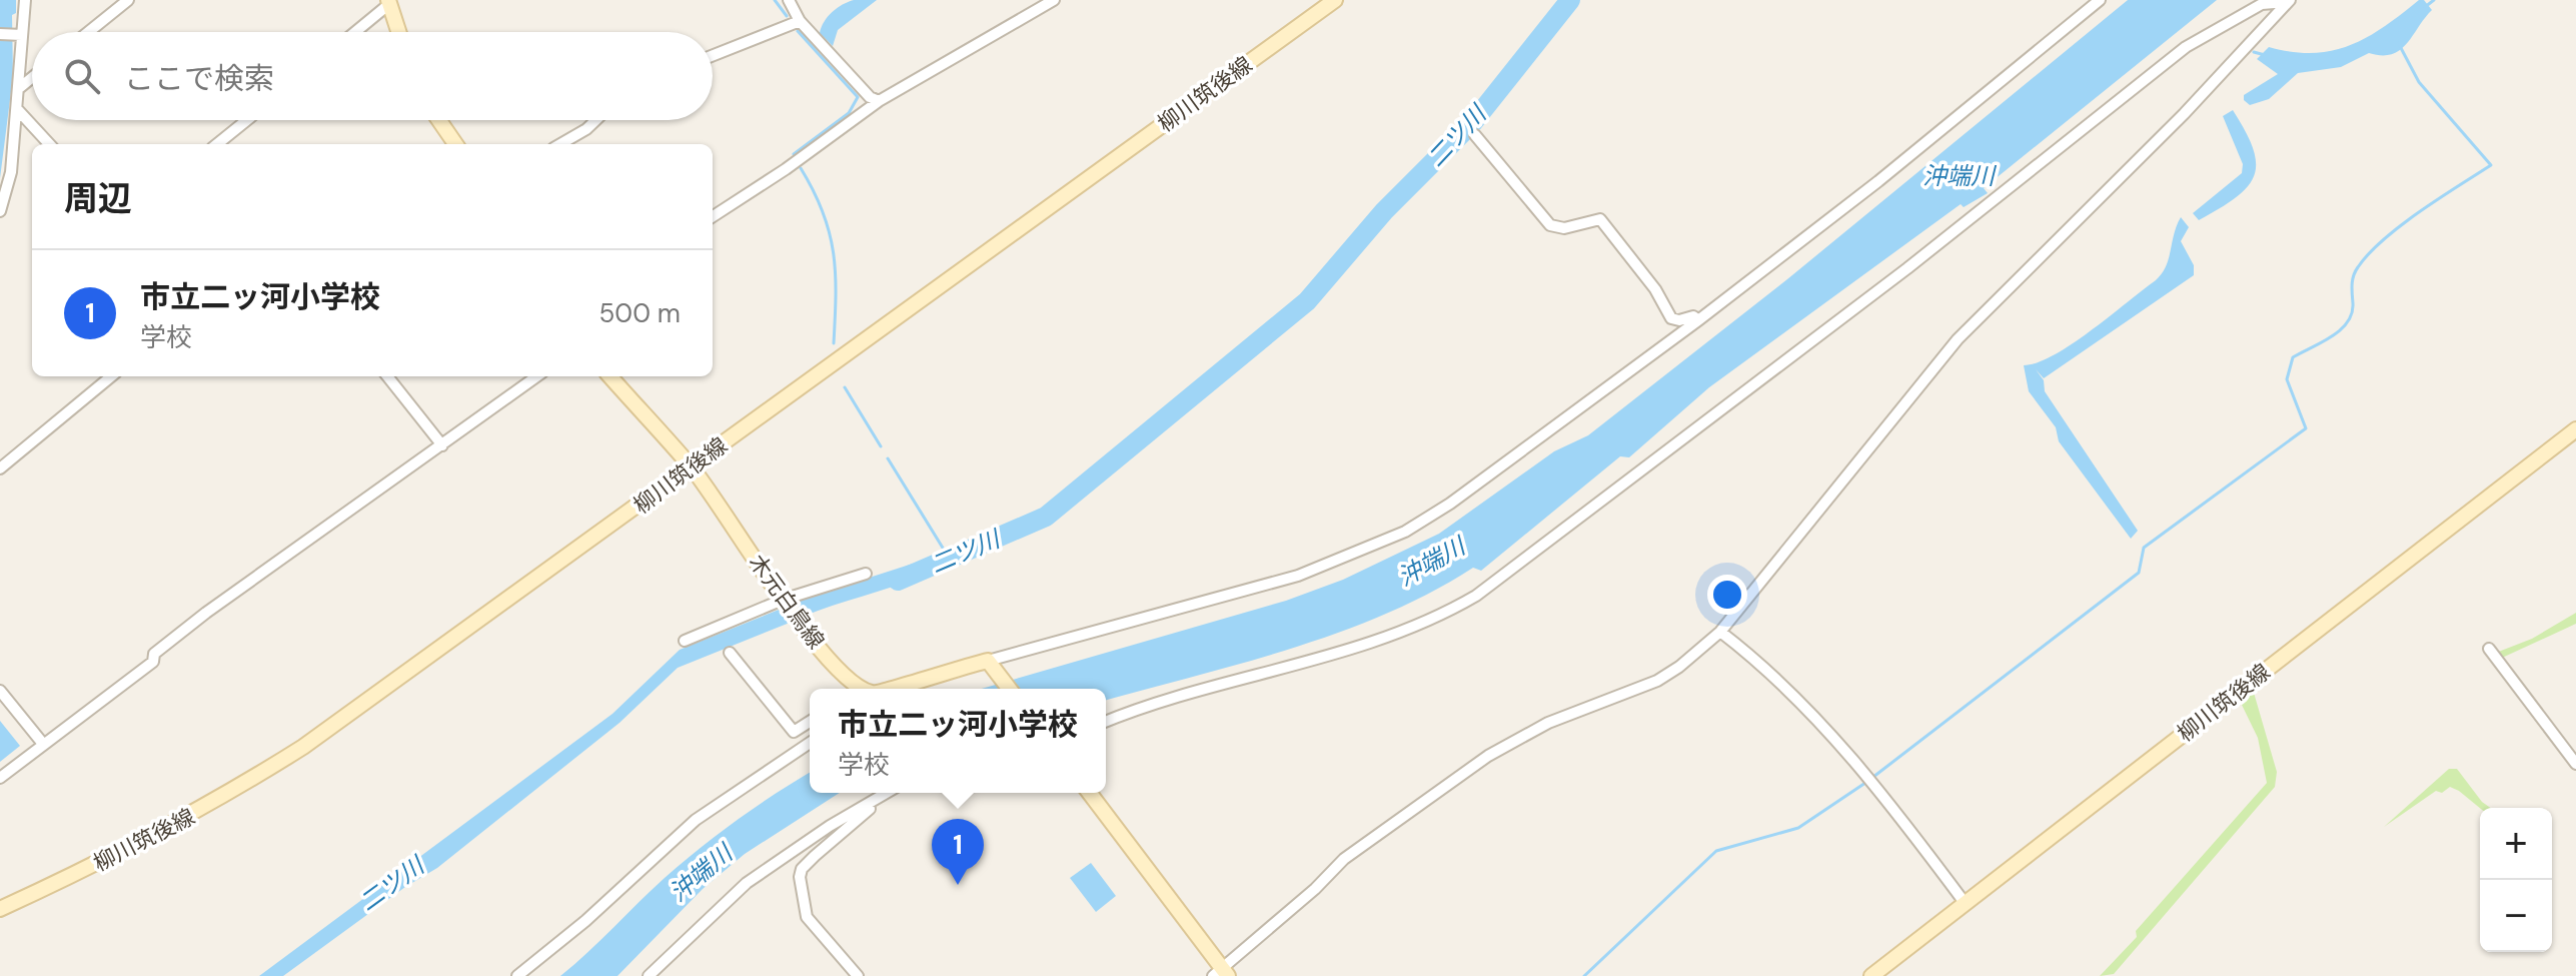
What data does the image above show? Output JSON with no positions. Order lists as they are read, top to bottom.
{
  "streets": {
    "main road": ["柳川筑後線", "木元白鳥線"]
  },
  "crossings": [
    ["柳川筑後線", "木元白鳥線"]
  ],
  "water": ["二ツ川", "沖端川"],
  "page": {
    "search": "ここで検索",
    "heading": "周辺",
    "list": [
      {
        "mark": "1",
        "name": "市立二ッ河小学校",
        "note": "学校",
        "value": "500 m"
      }
    ],
    "popup": ["市立二ッ河小学校", "学校"],
    "map_buttons": ["+", "−"],
    "pins": "1"
  }
}
